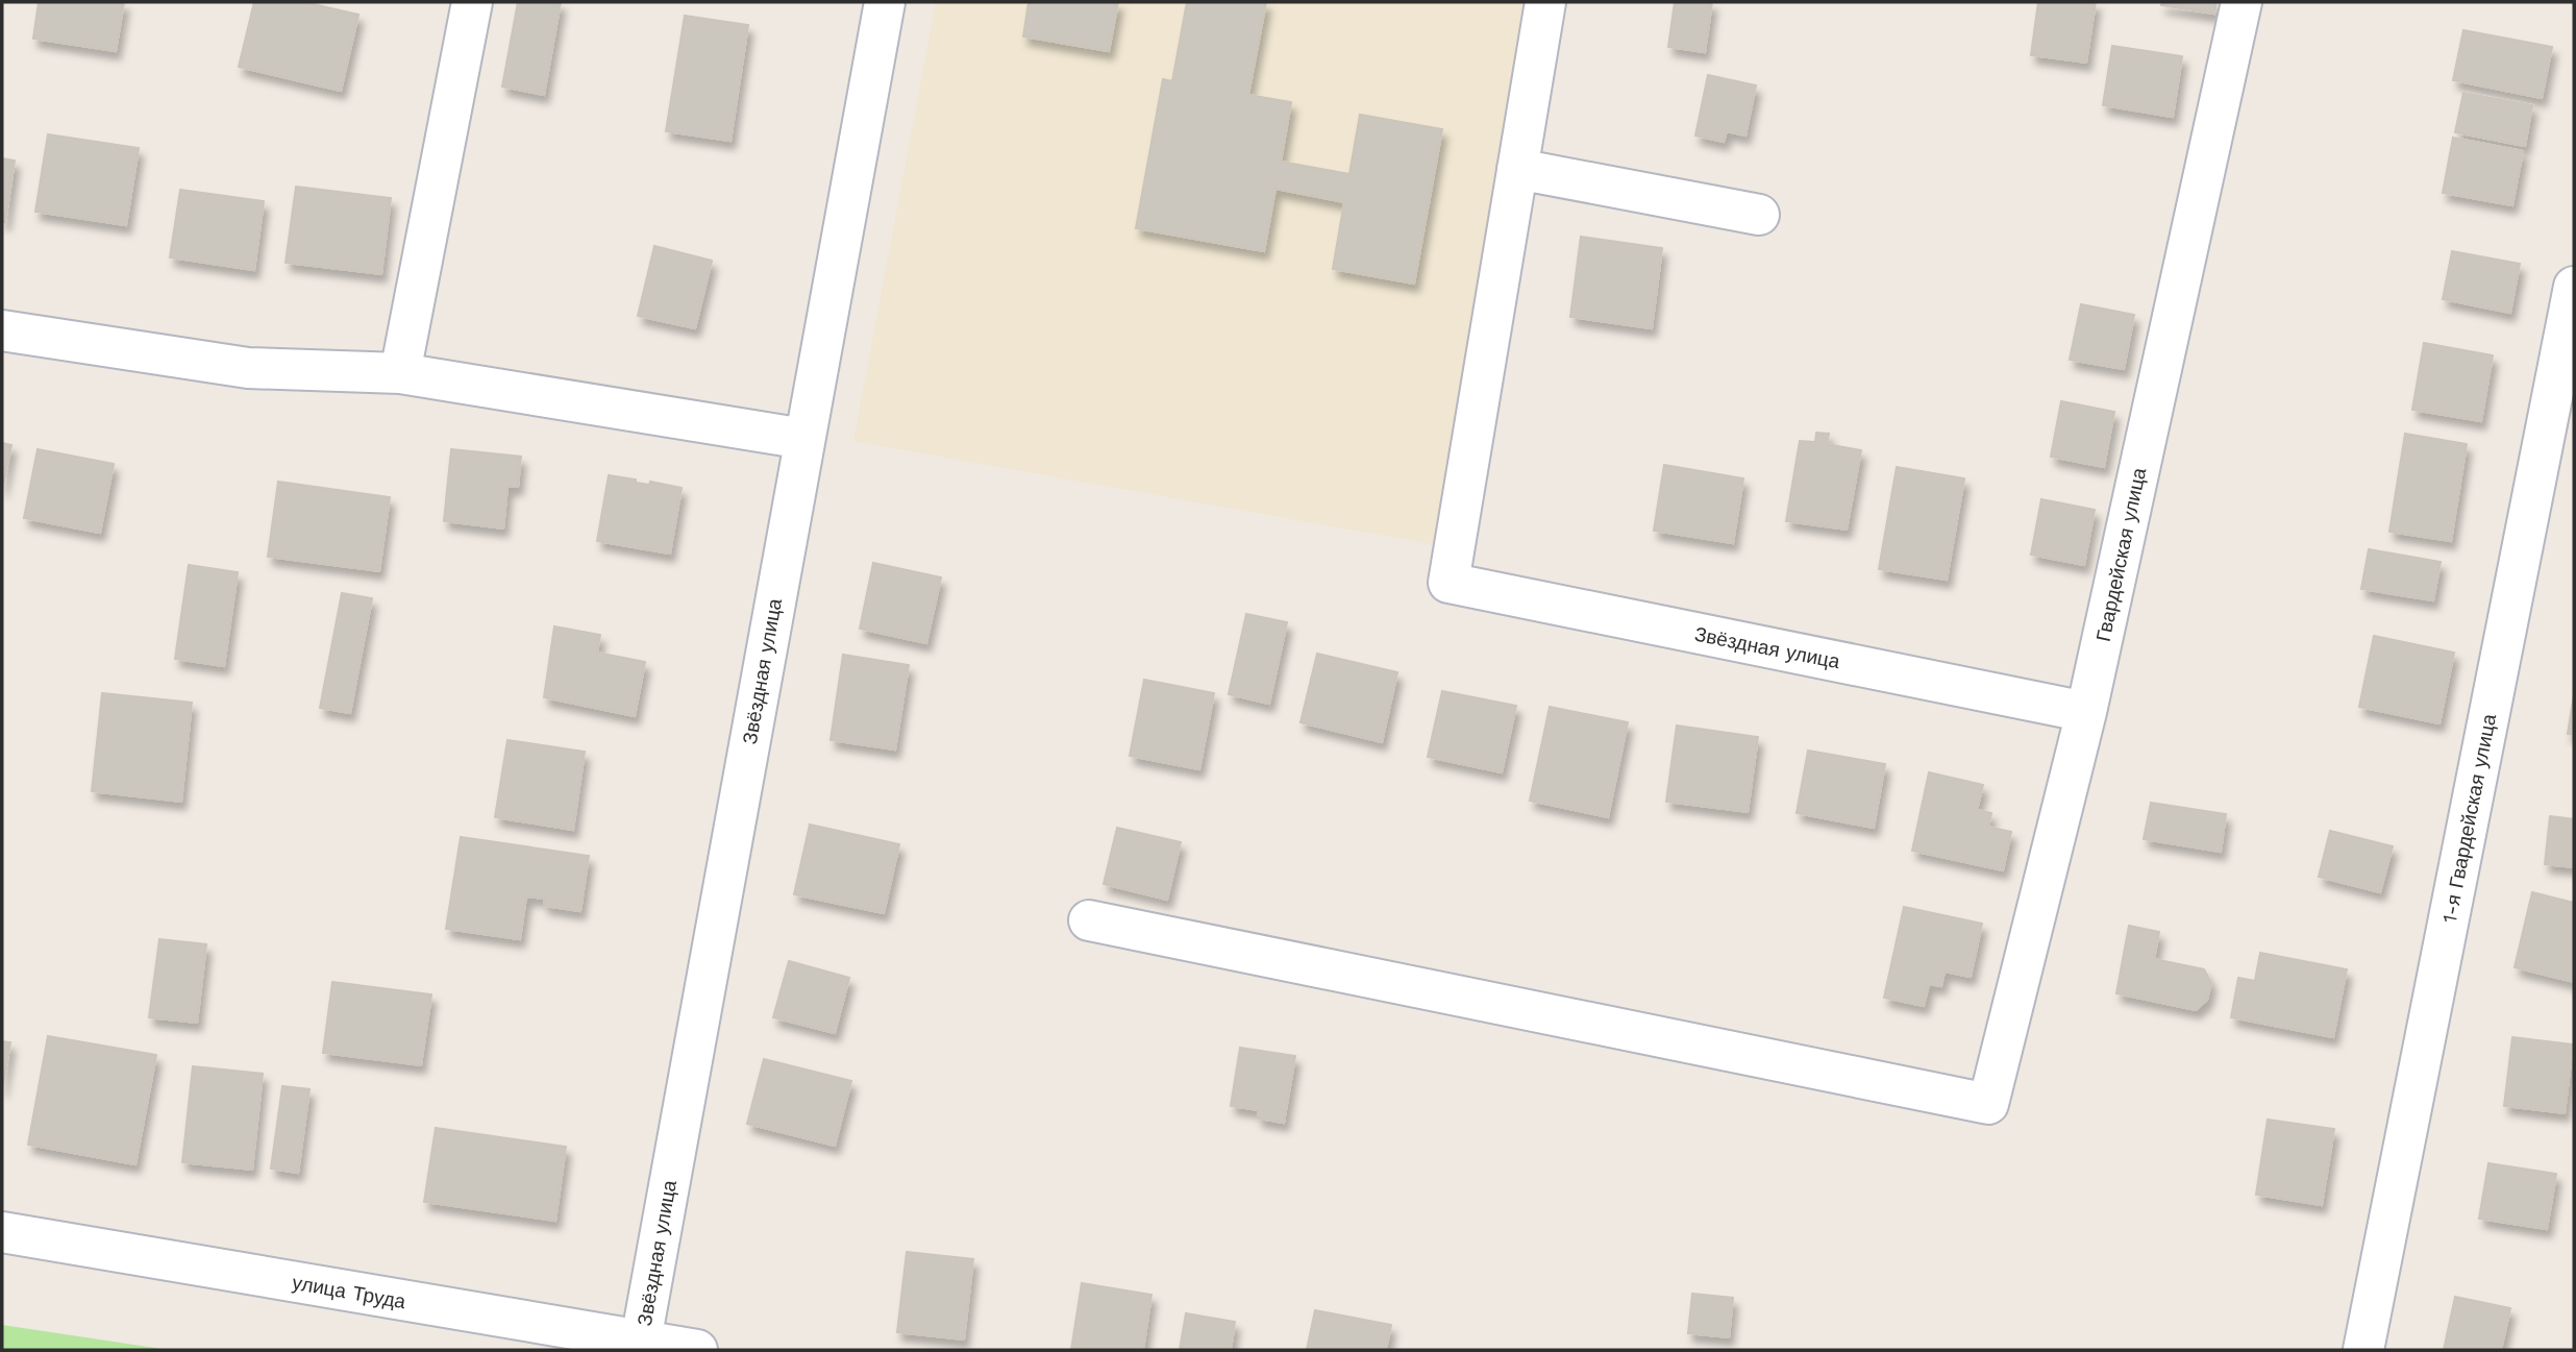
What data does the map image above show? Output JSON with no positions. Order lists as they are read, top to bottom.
{
  "streets": {
    "street": [
      "Гвардейская улица",
      "Звёздная улица",
      "1-я Гвардейская улица",
      "улица Труда"
    ]
  },
  "crossings": [
    ["Гвардейская улица", "Звёздная улица"],
    ["Звёздная улица", "улица Труда"]
  ]
}
